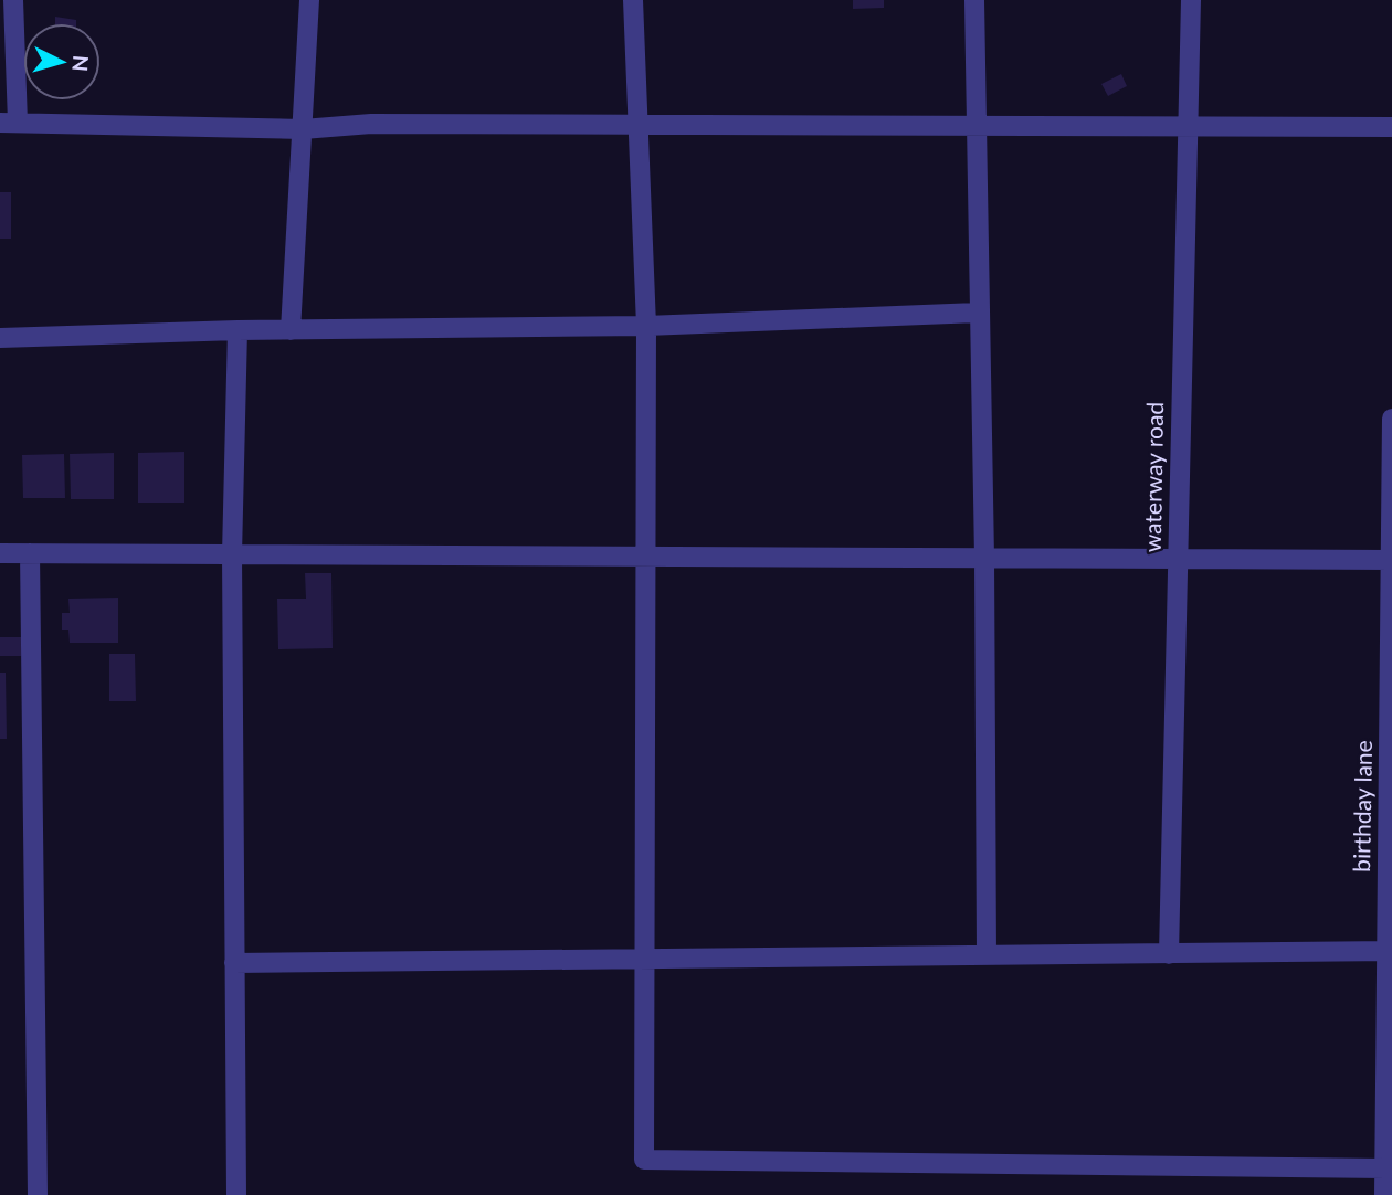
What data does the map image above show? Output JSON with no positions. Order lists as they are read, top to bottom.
{
  "streets": {
    "street": ["waterway road", "birthday lane"]
  },
  "north": "right"
}
